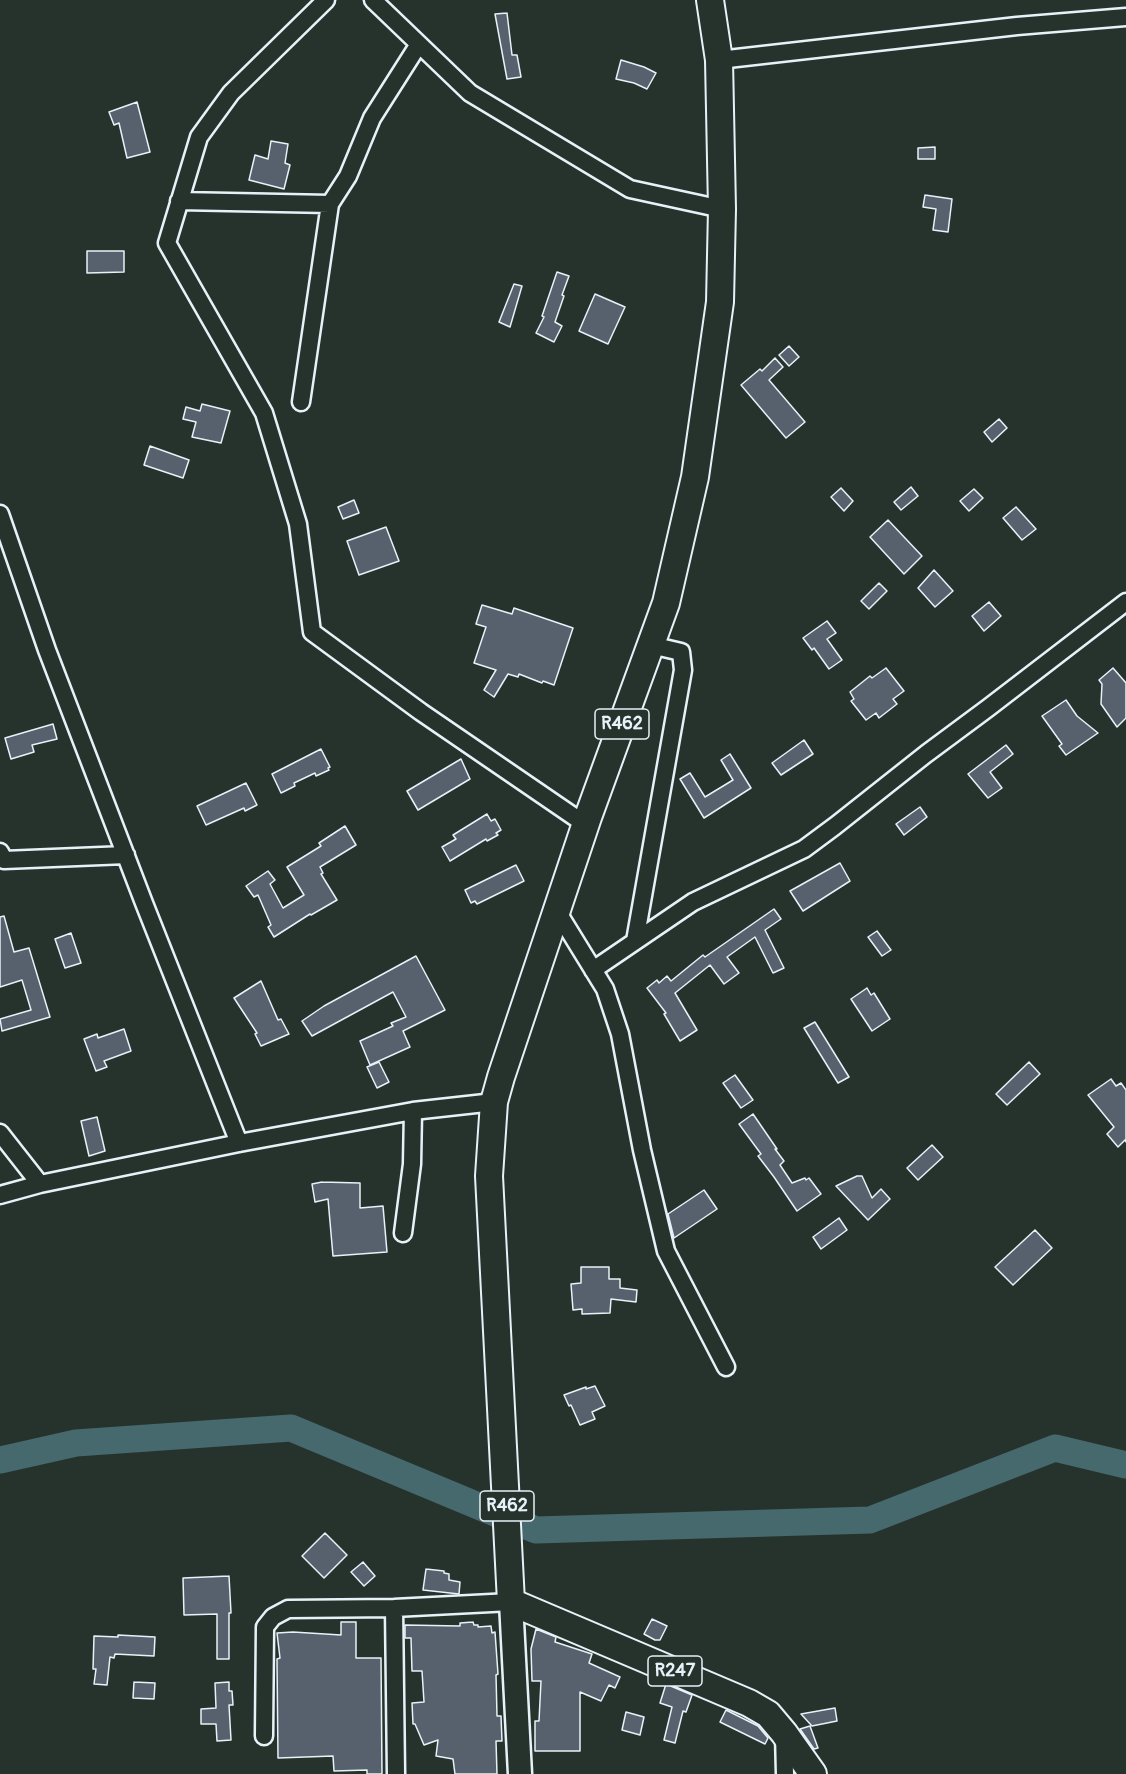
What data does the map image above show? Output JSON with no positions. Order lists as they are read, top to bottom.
{
  "streets": {
    "main road": ["R462", "R247"]
  },
  "crossings": [
    ["R462", "R247"]
  ]
}
